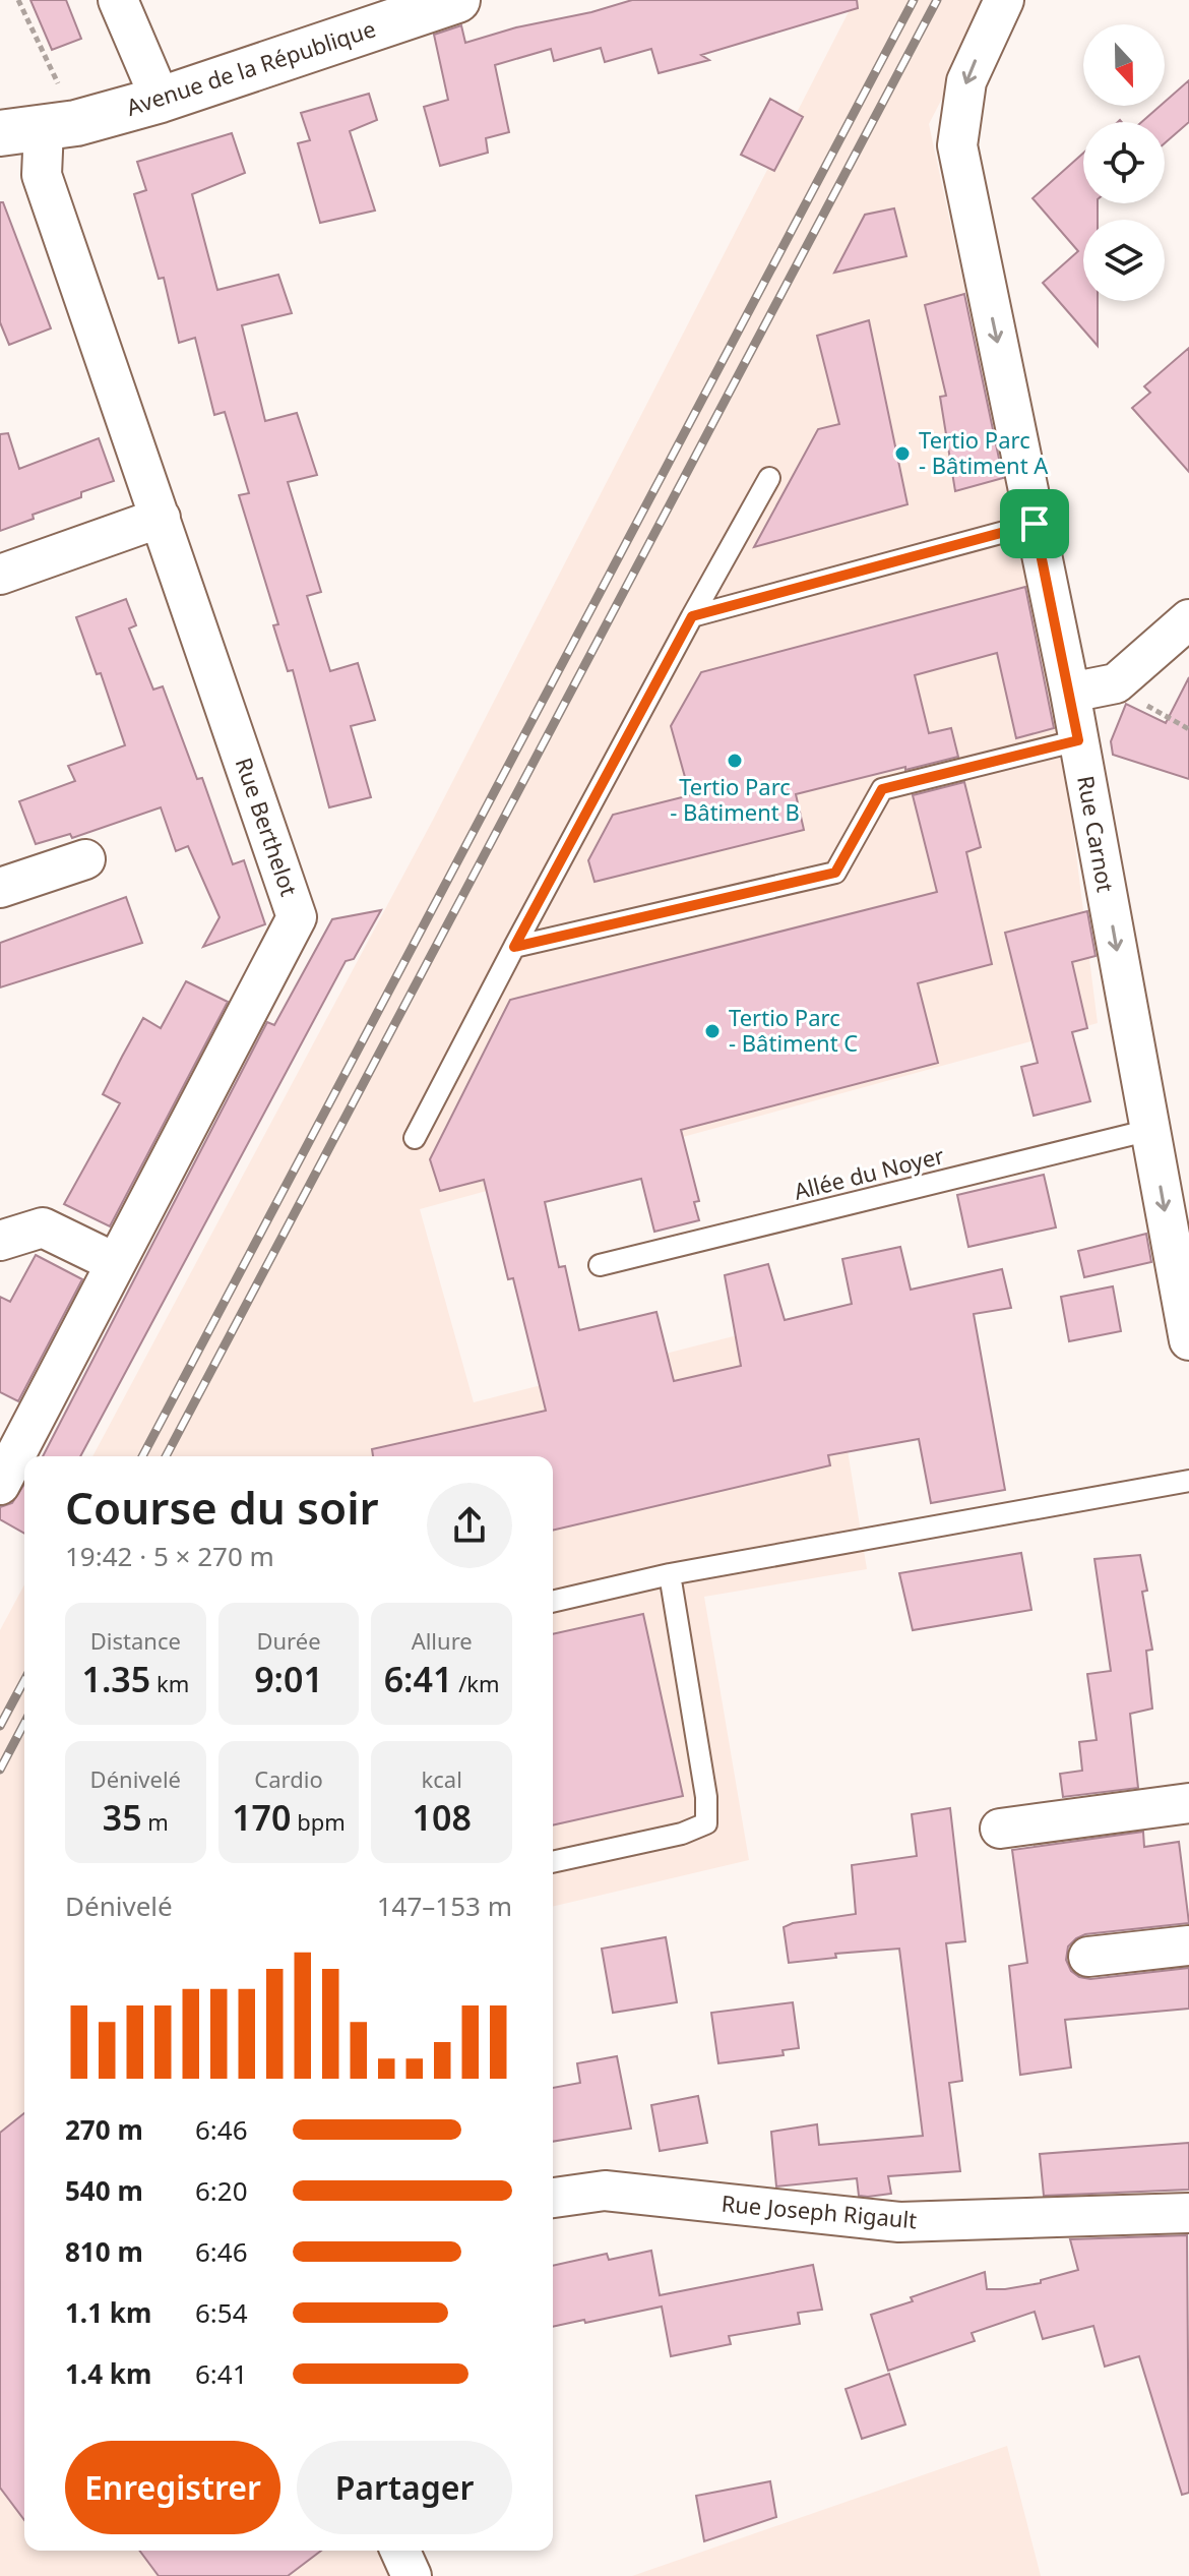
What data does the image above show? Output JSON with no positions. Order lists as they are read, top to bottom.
{
  "streets": {
    "main road": ["Avenue de la République"],
    "street": ["Rue Berthelot", "Rue Carnot", "Rue Joseph Rigault"],
    "lane": ["Allée du Noyer"]
  },
  "crossings": [
    ["Avenue de la République", "Rue Berthelot"],
    ["Rue Carnot", "Allée du Noyer"]
  ],
  "one_way": ["Rue Carnot"],
  "places": ["Tertio Parc - Bâtiment A", "Tertio Parc - Bâtiment B", "Tertio Parc - Bâtiment C"],
  "north": "bottom",
  "page": {
    "heading": ["Course du soir", "19:42 · 5 × 270 m"],
    "stats": [
      ["Distance", "1.35 km"],
      ["Durée", "9:01"],
      ["Allure", "6:41 /km"],
      ["Dénivelé", "35 m"],
      ["Cardio", "170 bpm"],
      ["kcal", "108"]
    ],
    "chart": ["Dénivelé", "147–153 m"],
    "list": [
      {
        "name": "270 m",
        "note": "6:46"
      },
      {
        "name": "540 m",
        "note": "6:20"
      },
      {
        "name": "810 m",
        "note": "6:46"
      },
      {
        "name": "1.1 km",
        "note": "6:54"
      },
      {
        "name": "1.4 km",
        "note": "6:41"
      }
    ],
    "buttons": ["Enregistrer", "Partager"]
  }
}
